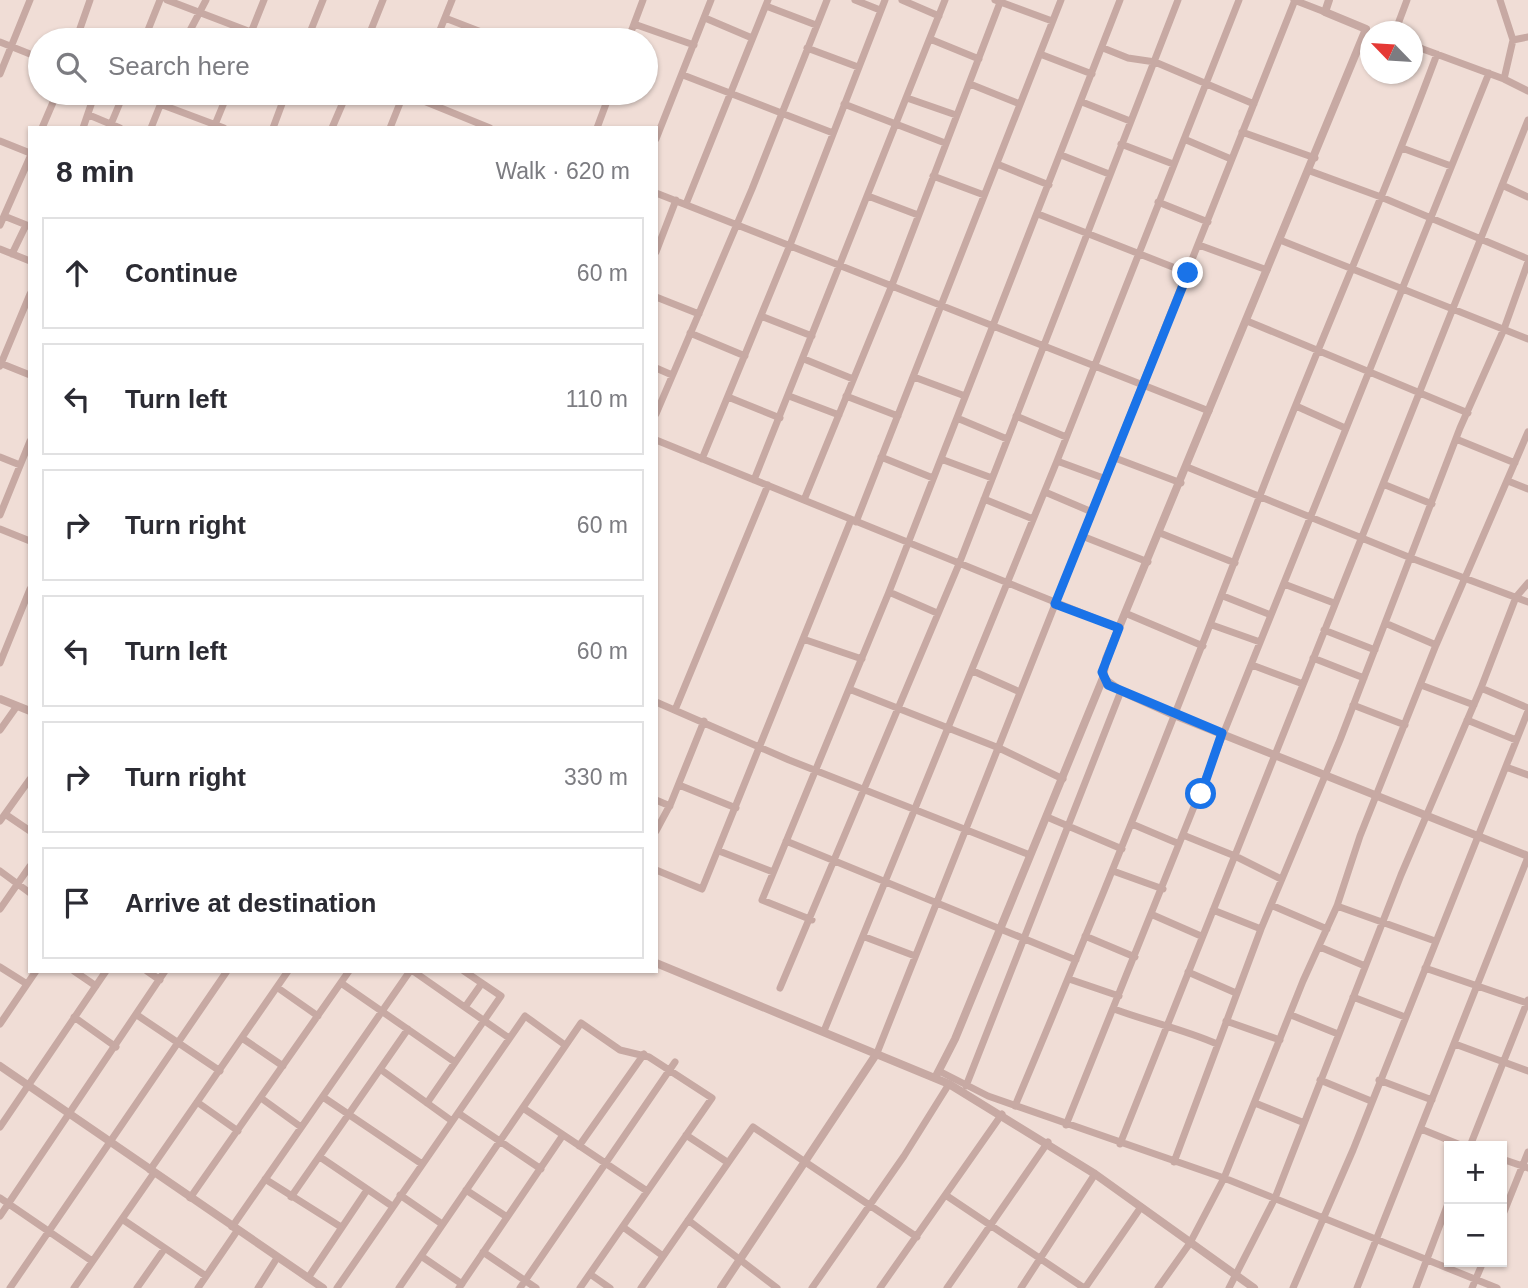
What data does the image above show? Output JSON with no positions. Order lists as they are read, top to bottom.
{
  "north": "top left",
  "page": {
    "search": "Search here",
    "heading": ["8 min", "Walk · 620 m"],
    "list": [
      ["Continue", "60 m"],
      ["Turn left", "110 m"],
      ["Turn right", "60 m"],
      ["Turn left", "60 m"],
      ["Turn right", "330 m"],
      "Arrive at destination"
    ],
    "map_buttons": ["+", "−"]
  }
}
